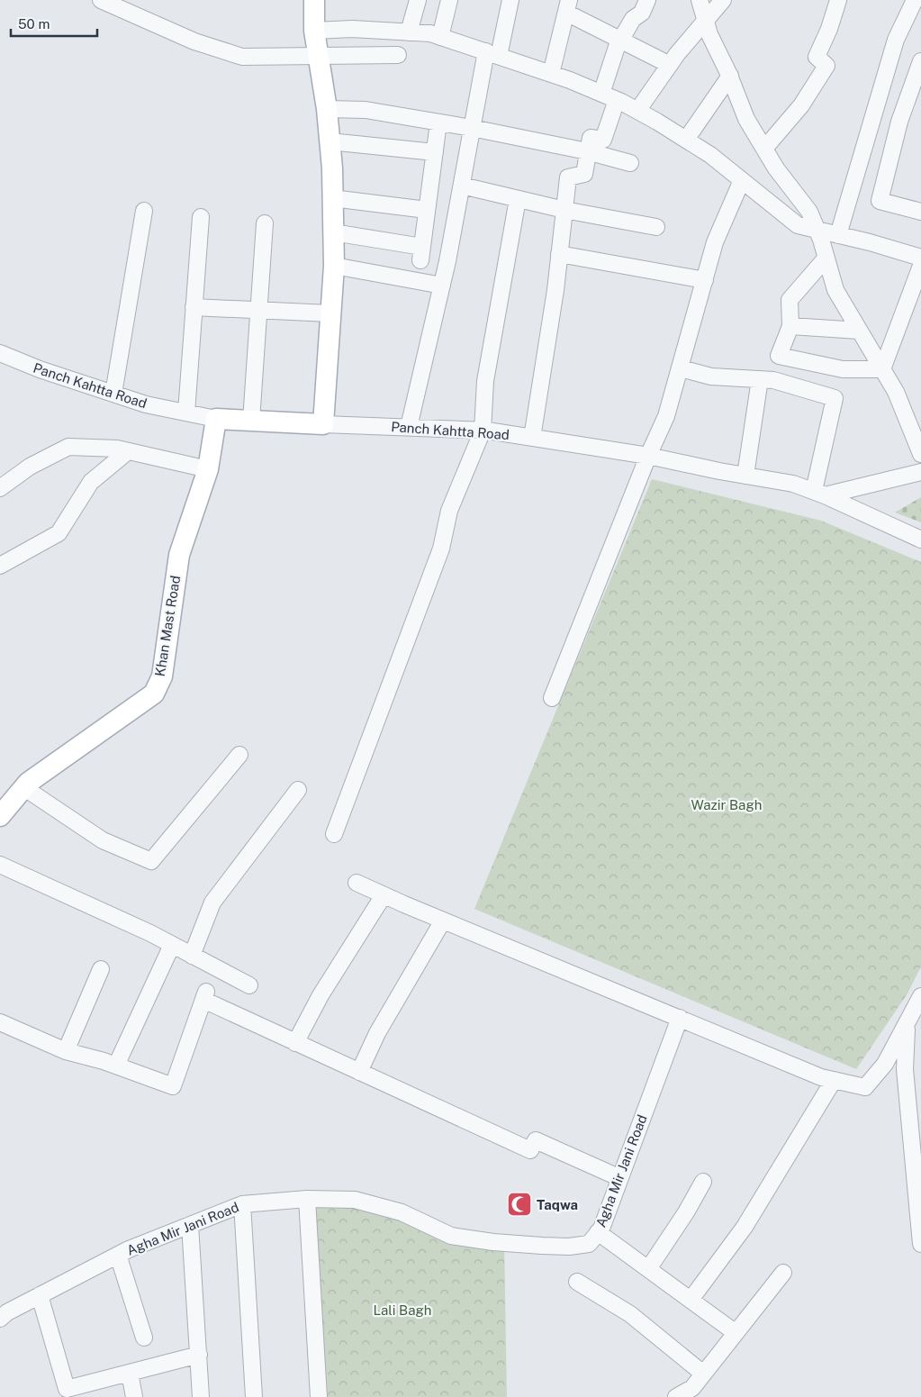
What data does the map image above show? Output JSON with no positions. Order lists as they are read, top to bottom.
{
  "streets": {
    "main road": ["Panch Kahtta Road", "Khan Mast Road"],
    "street": ["Agha Mir Jani Road"]
  },
  "crossings": [
    ["Panch Kahtta Road", "Khan Mast Road"]
  ],
  "parks": ["Wazir Bagh", "Lali Bagh"],
  "places": {
    "mosque": ["Taqwa"]
  },
  "scale_bar": "50 m"
}
